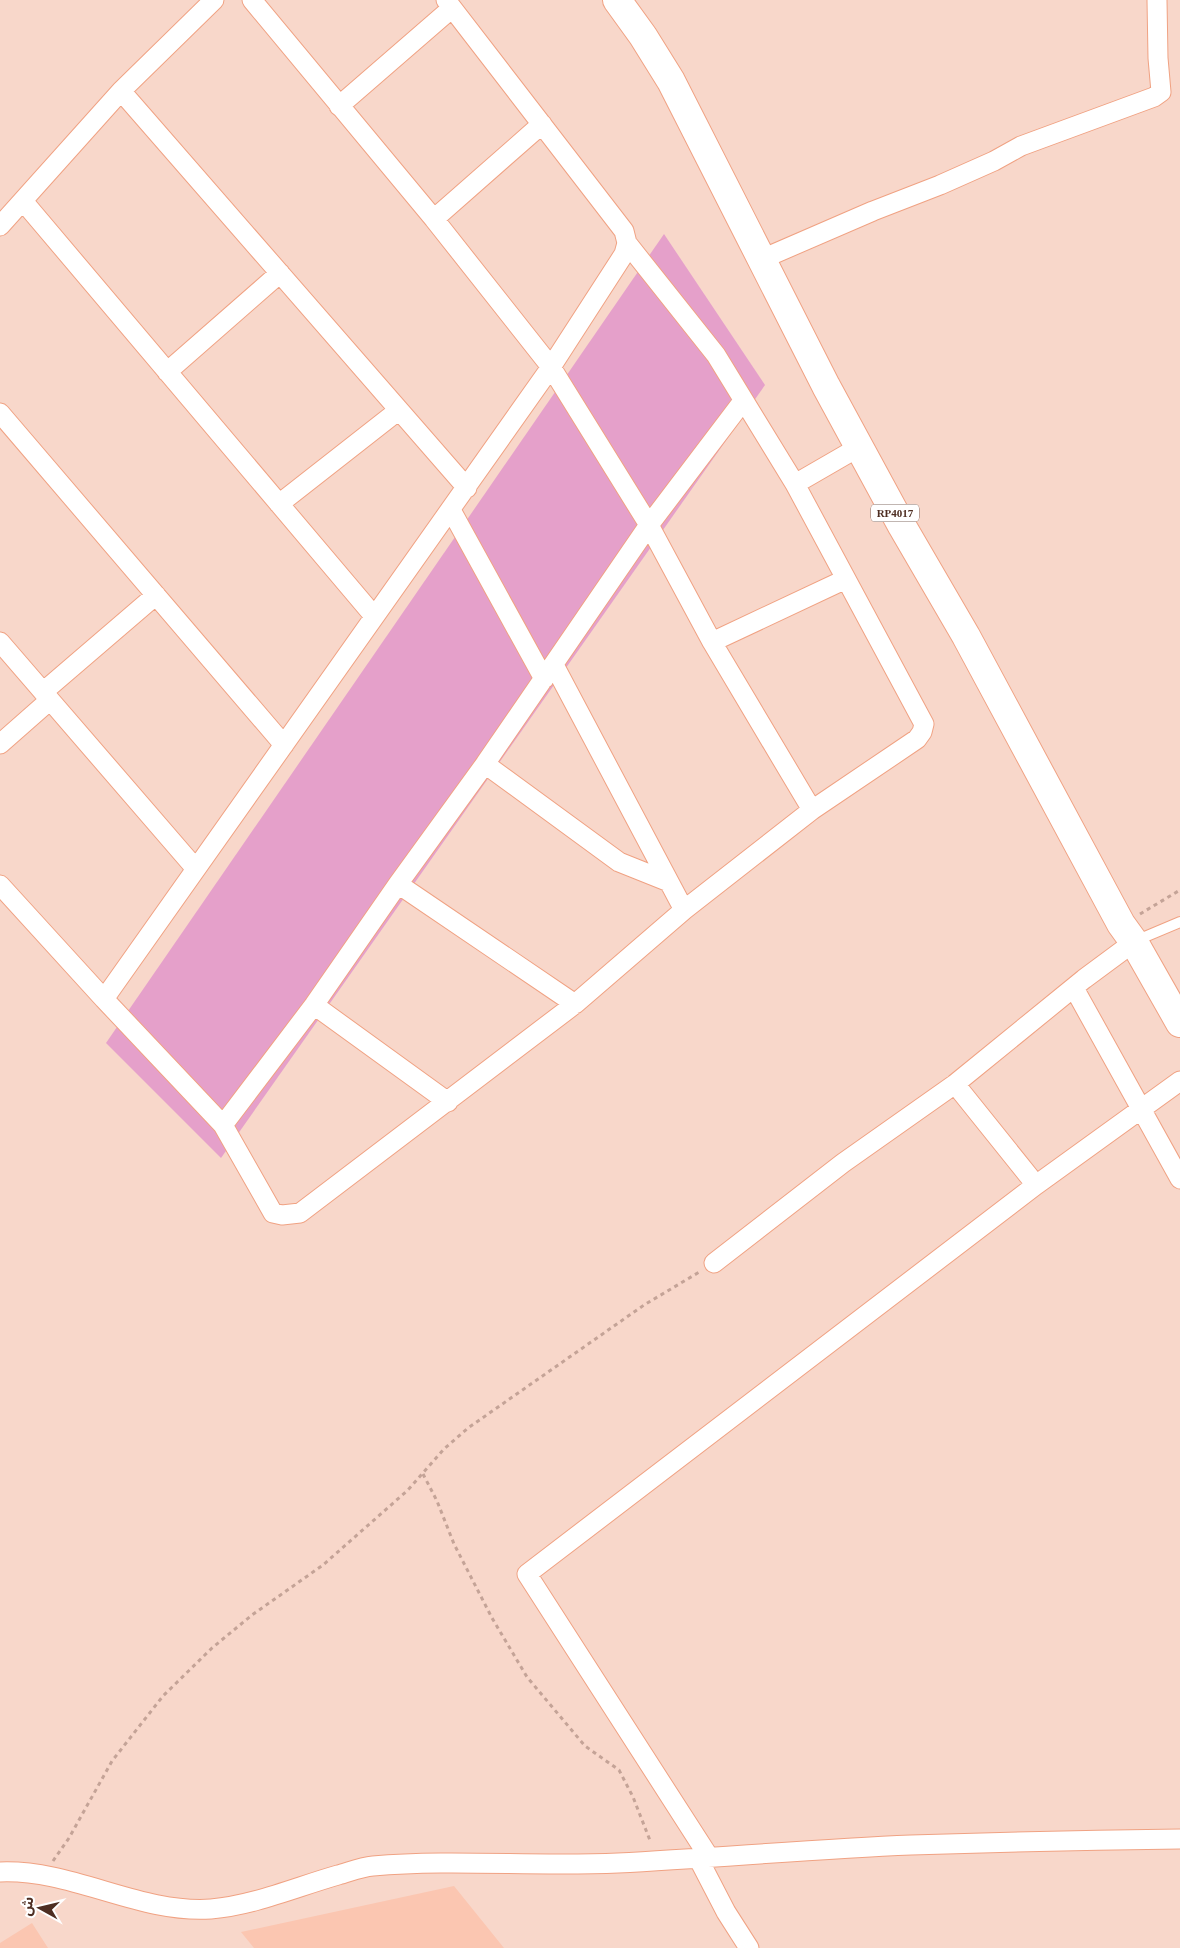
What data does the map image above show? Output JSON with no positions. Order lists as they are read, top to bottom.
{
  "streets": {
    "main road": ["RP4017"]
  },
  "north": "left"
}
